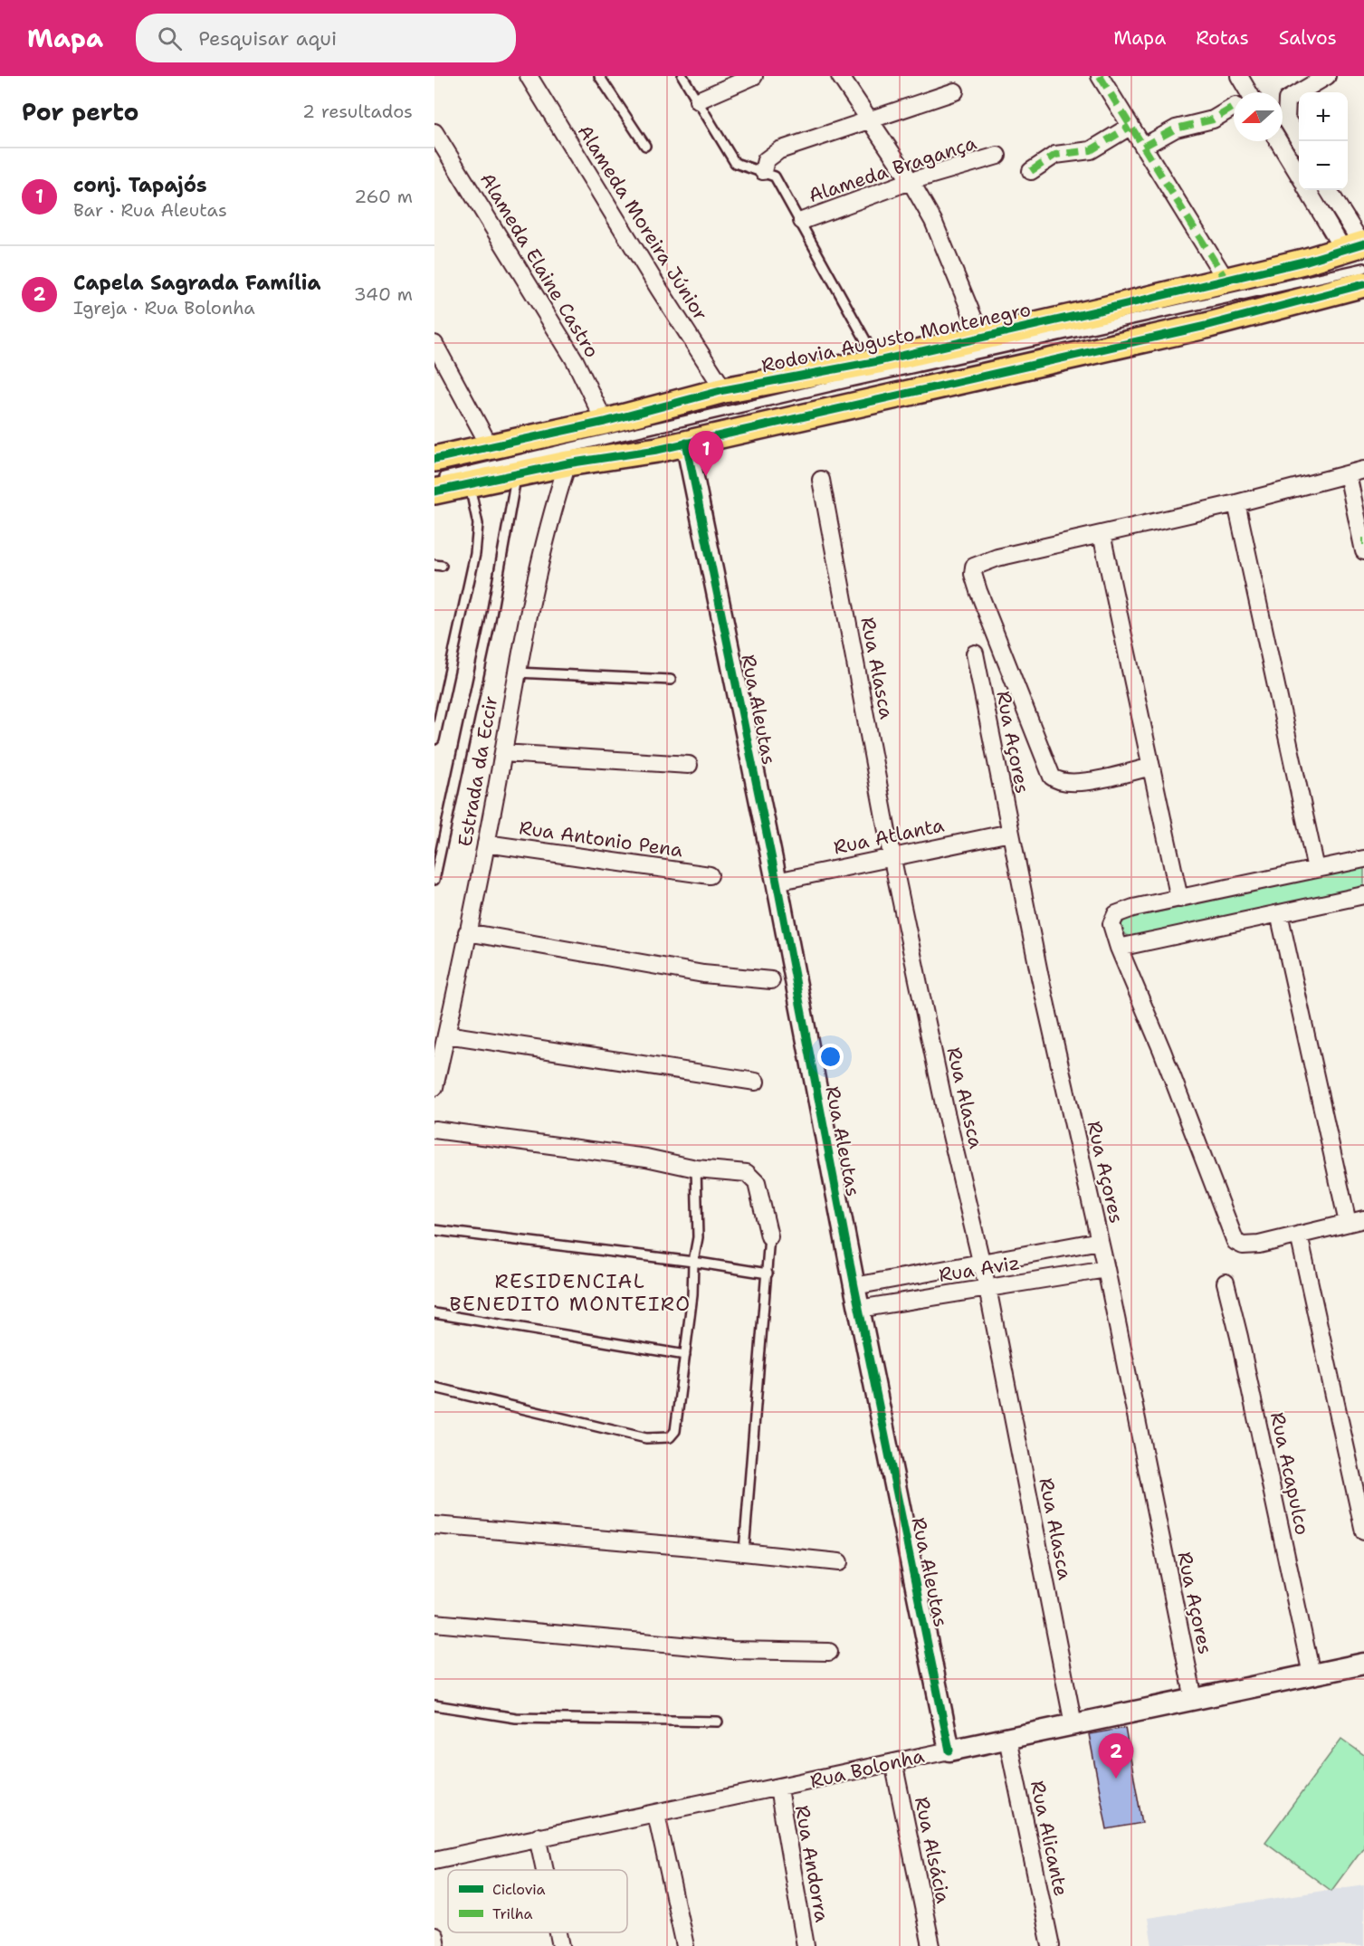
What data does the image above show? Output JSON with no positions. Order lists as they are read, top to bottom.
{
  "streets": {
    "main road": ["Rodovia Augusto Montenegro"],
    "street": [
      "Alameda Bragança",
      "Alameda Moreira Júnior",
      "Alameda Elaine Castro",
      "Rua Alasca",
      "Rua Aleutas",
      "Rua Açores",
      "Estrada da Eccir",
      "Rua Atlanta",
      "Rua Antonio Pena",
      "Rua Aviz",
      "Rua Acapulco",
      "Rua Bolonha",
      "Rua Alicante",
      "Rua Alsácia",
      "Rua Andorra"
    ]
  },
  "crossings": [
    ["Alameda Moreira Júnior", "Rodovia Augusto Montenegro"],
    ["Alameda Elaine Castro", "Rodovia Augusto Montenegro"],
    ["Rua Alasca", "Rua Atlanta"],
    ["Rua Alasca", "Rua Aviz"],
    ["Rua Alasca", "Rua Bolonha"],
    ["Rua Aleutas", "Rua Atlanta"],
    ["Rua Aleutas", "Rua Aviz"],
    ["Rua Aleutas", "Rua Bolonha"],
    ["Rua Açores", "Rua Atlanta"],
    ["Rua Açores", "Rua Aviz"],
    ["Rua Açores", "Rua Bolonha"],
    ["Estrada da Eccir", "Rua Antonio Pena"],
    ["Rua Acapulco", "Rua Bolonha"],
    ["Rua Bolonha", "Rua Alicante"],
    ["Rua Bolonha", "Rua Alsácia"],
    ["Rua Bolonha", "Rua Andorra"]
  ],
  "districts": ["RESIDENCIAL BENEDITO MONTEIRO"],
  "legend": ["Ciclovia", "Trilha"],
  "north": "left",
  "page": {
    "header": "Mapa",
    "search": "Pesquisar aqui",
    "nav": ["Mapa", "Rotas", "Salvos"],
    "heading": ["Por perto", "2 resultados"],
    "map_buttons": ["+", "−"],
    "list": [
      {
        "mark": "1",
        "name": "conj. Tapajós",
        "note": "Bar · Rua Aleutas",
        "value": "260 m"
      },
      {
        "mark": "2",
        "name": "Capela Sagrada Família",
        "note": "Igreja · Rua Bolonha",
        "value": "340 m"
      }
    ],
    "pins": ["1", "2"]
  }
}
